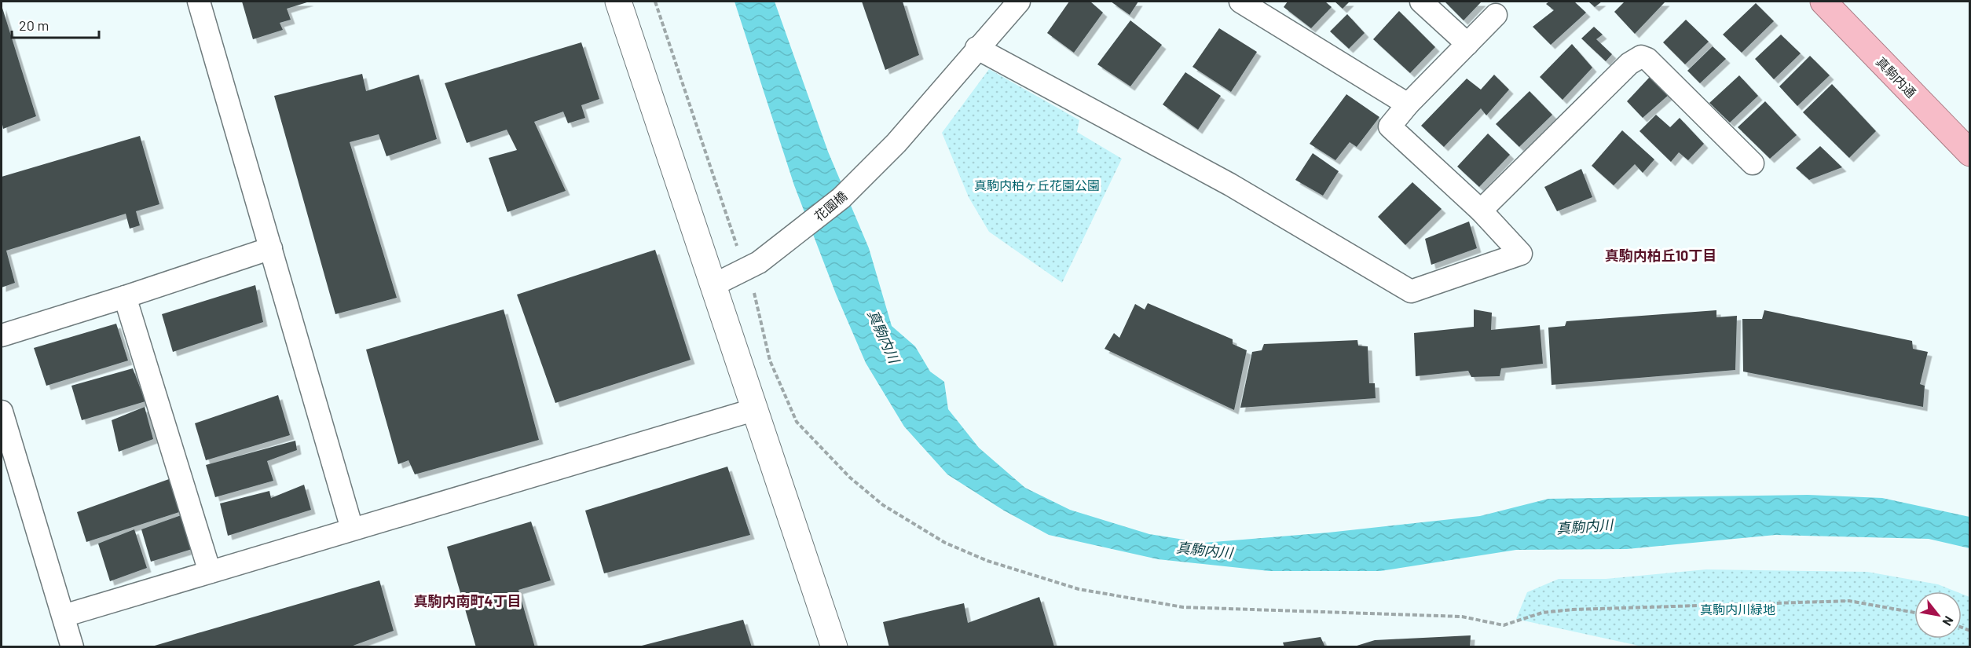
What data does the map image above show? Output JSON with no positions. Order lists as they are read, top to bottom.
{
  "streets": {
    "highway": ["真駒内通"],
    "street": ["花園橋"]
  },
  "districts": ["真駒内柏丘10丁目", "真駒内南町4丁目"],
  "water": ["真駒内川"],
  "parks": ["真駒内柏ヶ丘花園公園", "真駒内川緑地"],
  "scale_bar": "20 m",
  "north": "bottom right"
}
